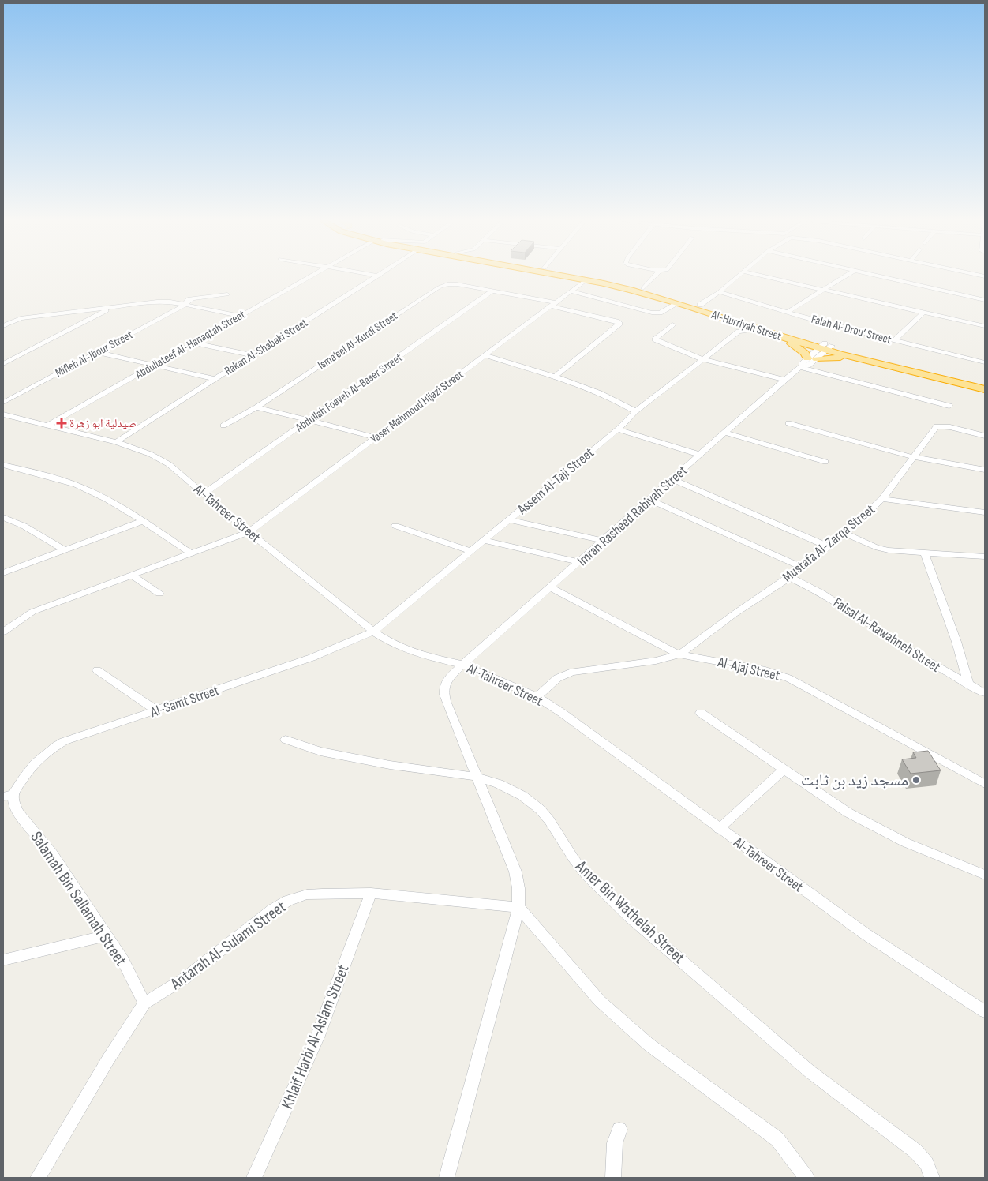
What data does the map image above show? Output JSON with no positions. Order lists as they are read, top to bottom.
{
  "streets": {
    "highway": ["Al-Hurriyah Street"],
    "street": [
      "Falah Al-Drou‘ Street",
      "Isma‘eel Al-Kurdi Street",
      "Abdullateef Al-Hanaqtah Street",
      "Rakan Al-Shabaki Street",
      "Mifleh Al-Jbour Street",
      "Abdullah Foayeh Al-Baser Street",
      "Yaser Mahmoud Hijazi Street",
      "Assem Al-Taji Street",
      "Al-Tahreer Street",
      "Imran Rasheed Rabiyah Street",
      "Mustafa Al-Zarqa Street",
      "Faisal Al-Rawahneh Street",
      "Al-Ajaj Street",
      "Al-Samt Street",
      "Salamah Bin Sallamah Street",
      "Amer Bin Wathelah Street",
      "Antarah Al-Sulami Street",
      "Khlaif Harbi Al-Aslam Street"
    ]
  },
  "crossings": [
    ["Al-Hurriyah Street", "Yaser Mahmoud Hijazi Street"],
    ["Al-Hurriyah Street", "Assem Al-Taji Street"],
    ["Al-Hurriyah Street", "Imran Rasheed Rabiyah Street"],
    ["Isma‘eel Al-Kurdi Street", "Abdullah Foayeh Al-Baser Street"],
    ["Isma‘eel Al-Kurdi Street", "Yaser Mahmoud Hijazi Street"],
    ["Abdullateef Al-Hanaqtah Street", "Al-Tahreer Street"],
    ["Rakan Al-Shabaki Street", "Al-Tahreer Street"],
    ["Abdullah Foayeh Al-Baser Street", "Al-Tahreer Street"],
    ["Yaser Mahmoud Hijazi Street", "Al-Tahreer Street"],
    ["Assem Al-Taji Street", "Al-Tahreer Street"],
    ["Assem Al-Taji Street", "Al-Samt Street"],
    ["Al-Tahreer Street", "Imran Rasheed Rabiyah Street"],
    ["Al-Tahreer Street", "Al-Samt Street"],
    ["Imran Rasheed Rabiyah Street", "Al-Ajaj Street"],
    ["Mustafa Al-Zarqa Street", "Faisal Al-Rawahneh Street"],
    ["Mustafa Al-Zarqa Street", "Al-Ajaj Street"],
    ["Al-Samt Street", "Salamah Bin Sallamah Street"],
    ["Salamah Bin Sallamah Street", "Antarah Al-Sulami Street"],
    ["Antarah Al-Sulami Street", "Khlaif Harbi Al-Aslam Street"]
  ],
  "places": {
    "health": ["صيدلية ابو زهرة"],
    "other": ["مسجد زيد بن ثابت"]
  }
}
